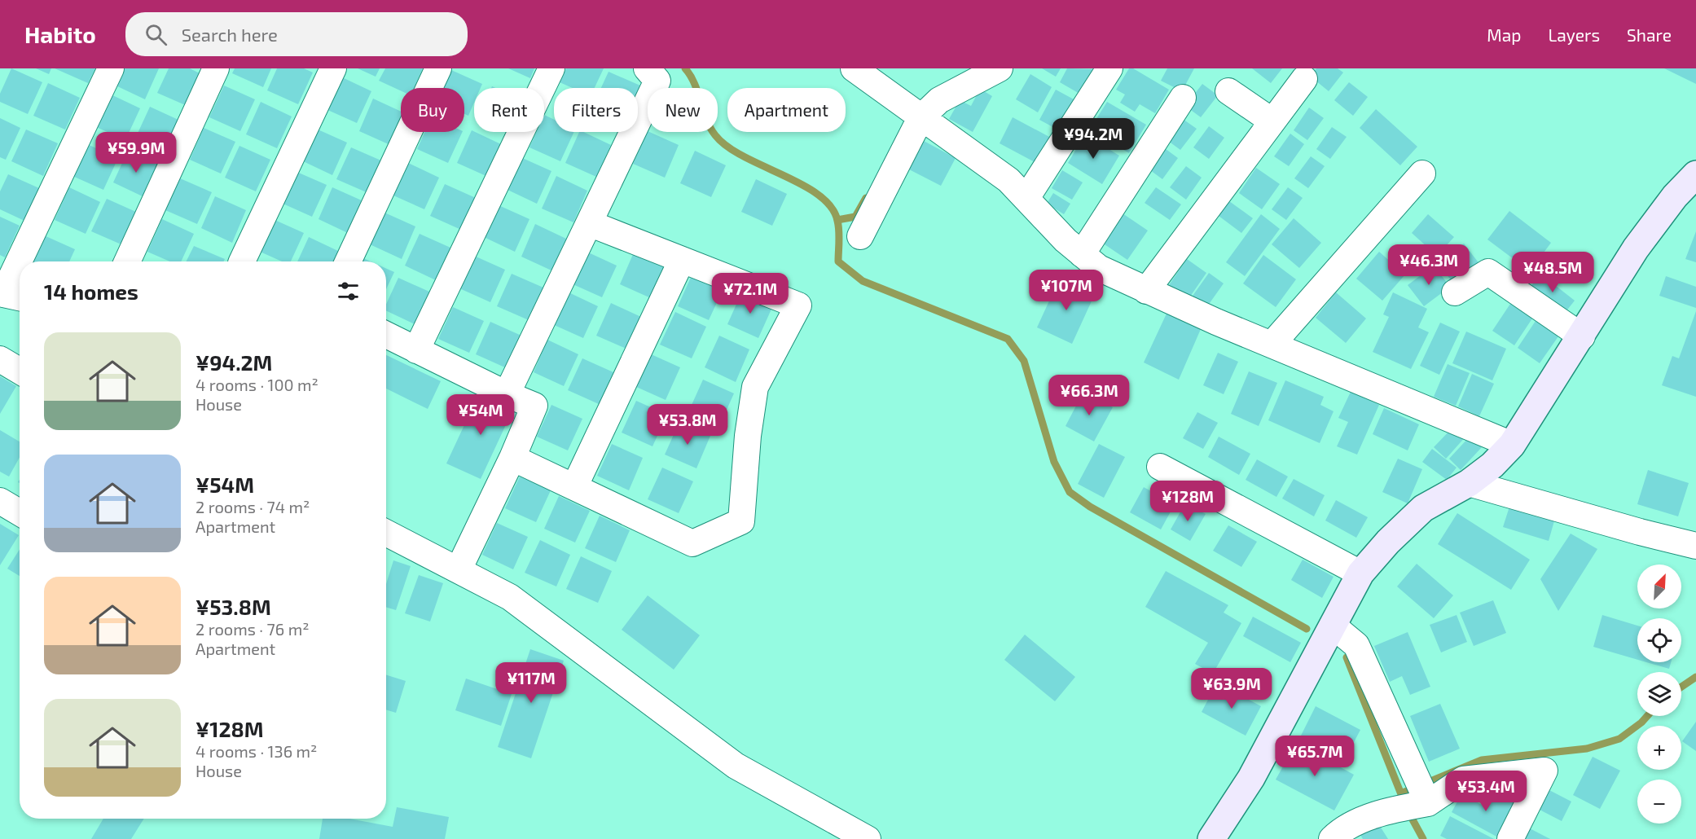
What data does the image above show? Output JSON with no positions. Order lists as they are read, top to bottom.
{
  "north": "top right",
  "page": {
    "header": "Habito",
    "search": "Search here",
    "nav": ["Map", "Layers", "Share"],
    "chip": [
      "Buy",
      "Rent",
      "Filters",
      "New",
      "Apartment"
    ],
    "price": [
      "¥94.2M",
      "¥59.9M",
      "¥46.3M",
      "¥48.5M",
      "¥107M",
      "¥72.1M",
      "¥66.3M",
      "¥54M",
      "¥53.8M",
      "¥128M",
      "¥117M",
      "¥63.9M",
      "¥65.7M",
      "¥53.4M"
    ],
    "heading": "14 homes",
    "list": [
      {
        "name": "¥94.2M",
        "note": "4 rooms · 100 m² · House"
      },
      {
        "name": "¥54M",
        "note": "2 rooms · 74 m² · Apartment"
      },
      {
        "name": "¥53.8M",
        "note": "2 rooms · 76 m² · Apartment"
      },
      {
        "name": "¥128M",
        "note": "4 rooms · 136 m² · House"
      }
    ],
    "map_buttons": ["+", "−"]
  }
}
